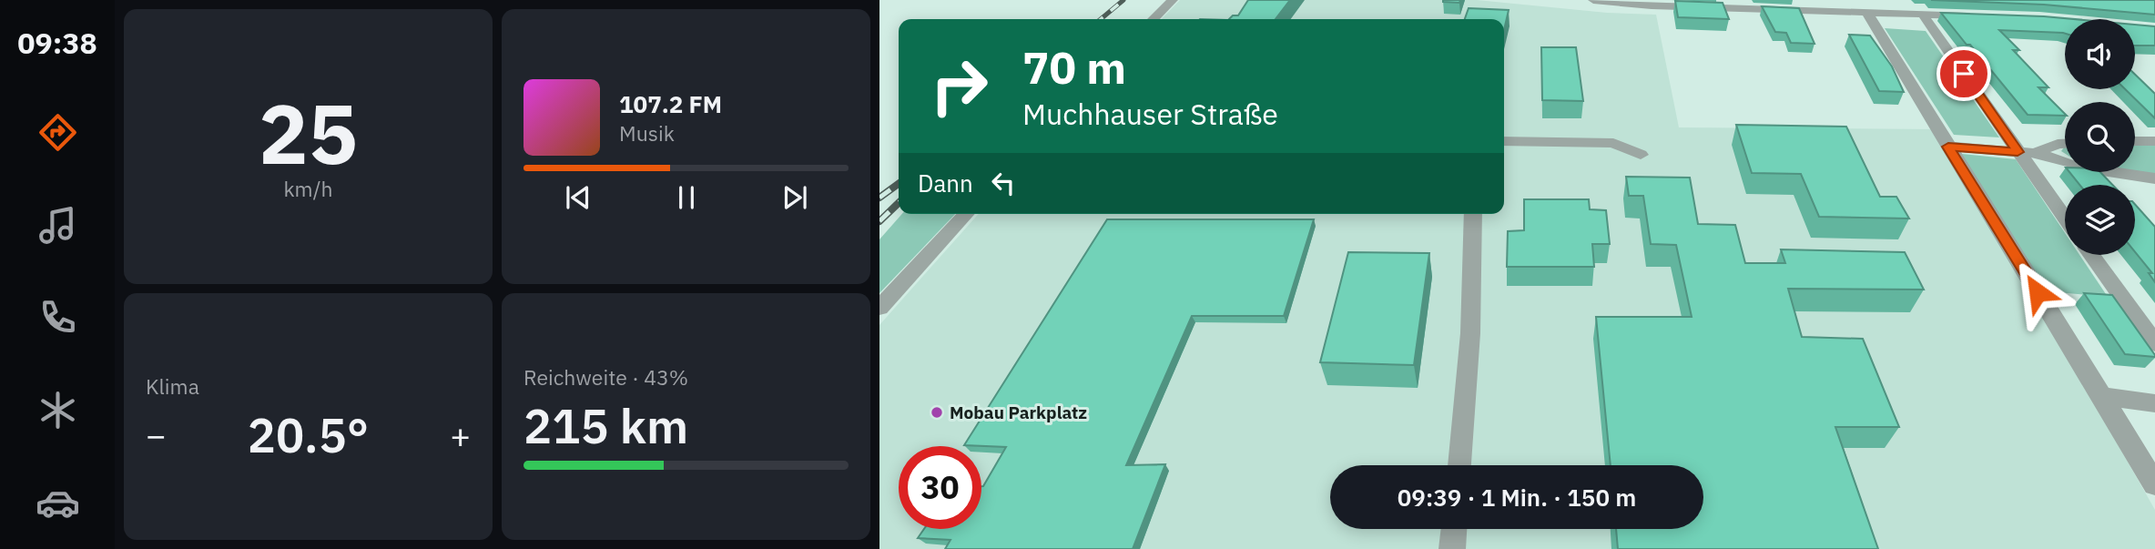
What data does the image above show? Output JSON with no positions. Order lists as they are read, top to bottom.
{
  "places": ["Mobau Parkplatz"],
  "page": {
    "tabs": "09:38",
    "tile": [
      ["25", "km/h"],
      "Klima",
      ["Reichweite · 43%", "215 km"]
    ],
    "turn": ["70 m", "Muchhauser Straße"],
    "song": ["107.2 FM", "Musik"],
    "then": "Dann",
    "heat": ["−", "20.5°", "+"],
    "limit": "30",
    "trip": "09:39 · 1 Min. · 150 m"
  }
}
